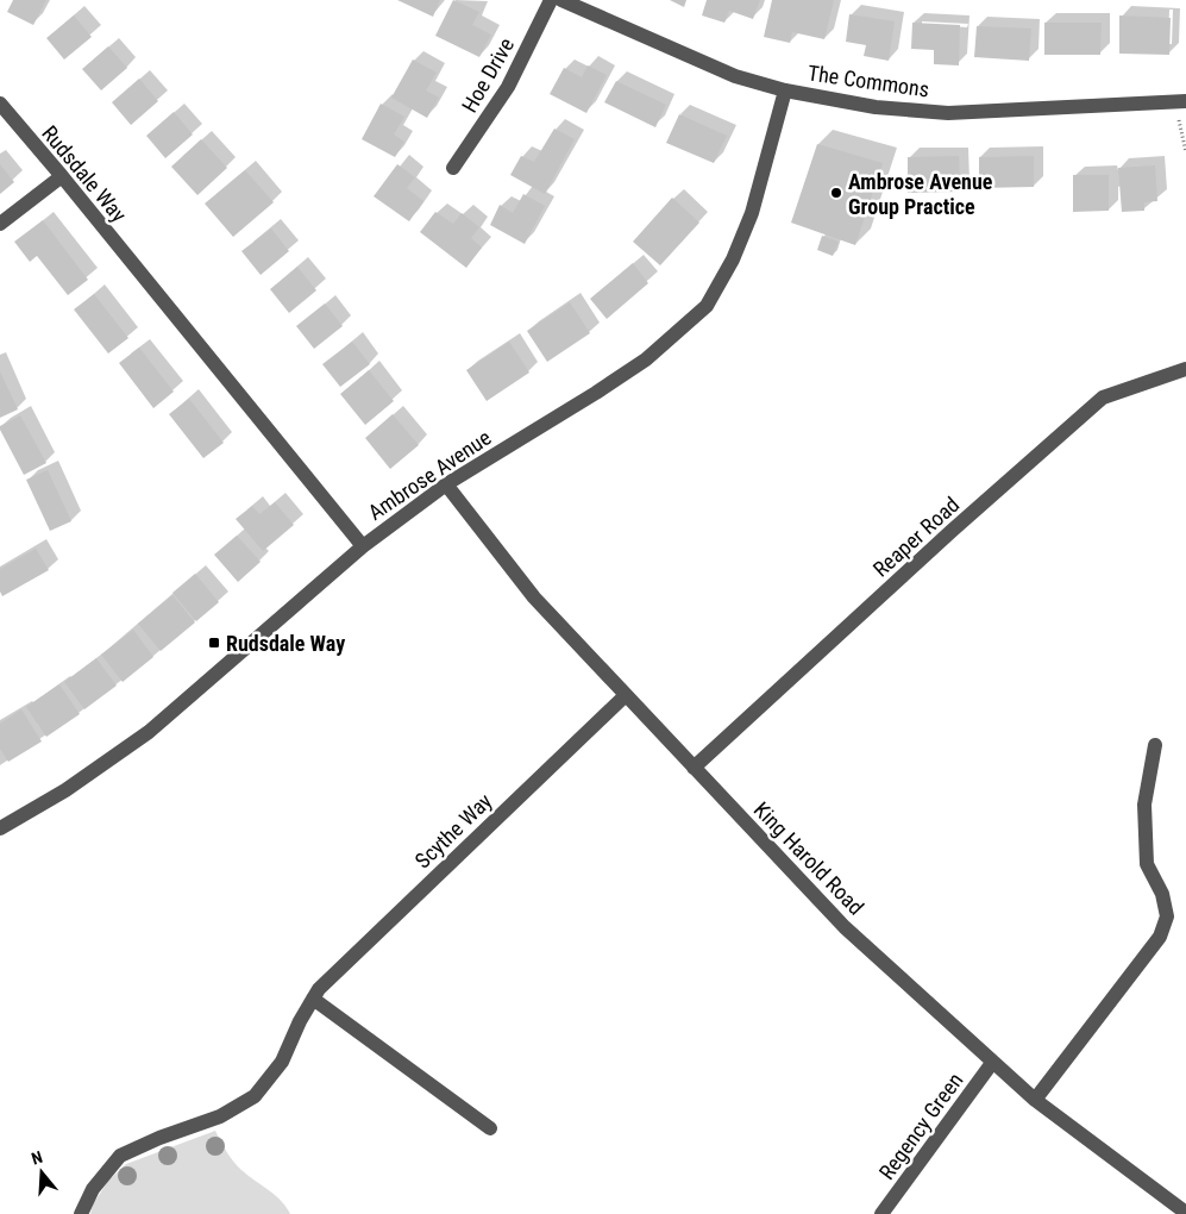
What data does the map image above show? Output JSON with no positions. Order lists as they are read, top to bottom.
{
  "streets": {
    "street": [
      "Hoe Drive",
      "The Commons",
      "Rudsdale Way",
      "Ambrose Avenue",
      "Reaper Road",
      "Scythe Way",
      "King Harold Road",
      "Regency Green"
    ]
  },
  "crossings": [
    ["The Commons", "Ambrose Avenue"],
    ["Rudsdale Way", "Ambrose Avenue"],
    ["Ambrose Avenue", "King Harold Road"],
    ["Reaper Road", "King Harold Road"],
    ["Scythe Way", "King Harold Road"],
    ["King Harold Road", "Regency Green"]
  ],
  "places": {
    "other": ["Ambrose Avenue Group Practice"],
    "transit": ["Rudsdale Way"]
  },
  "north": "top"
}
